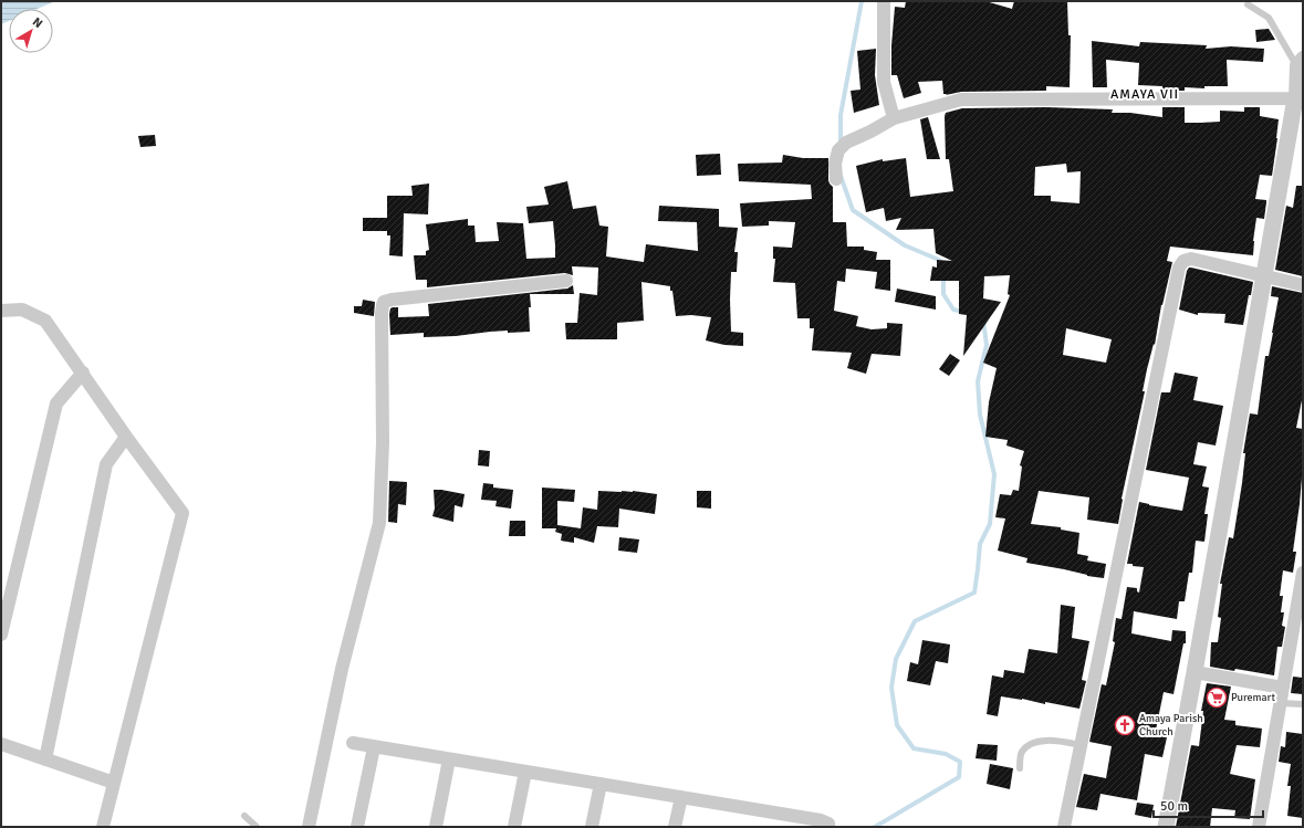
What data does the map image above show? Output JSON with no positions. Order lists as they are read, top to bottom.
{
  "districts": ["AMAYA VII"],
  "places": {
    "supermarket": ["Puremart"],
    "church": ["Amaya Parish Church"]
  },
  "scale_bar": "50 m",
  "north": "top right"
}
